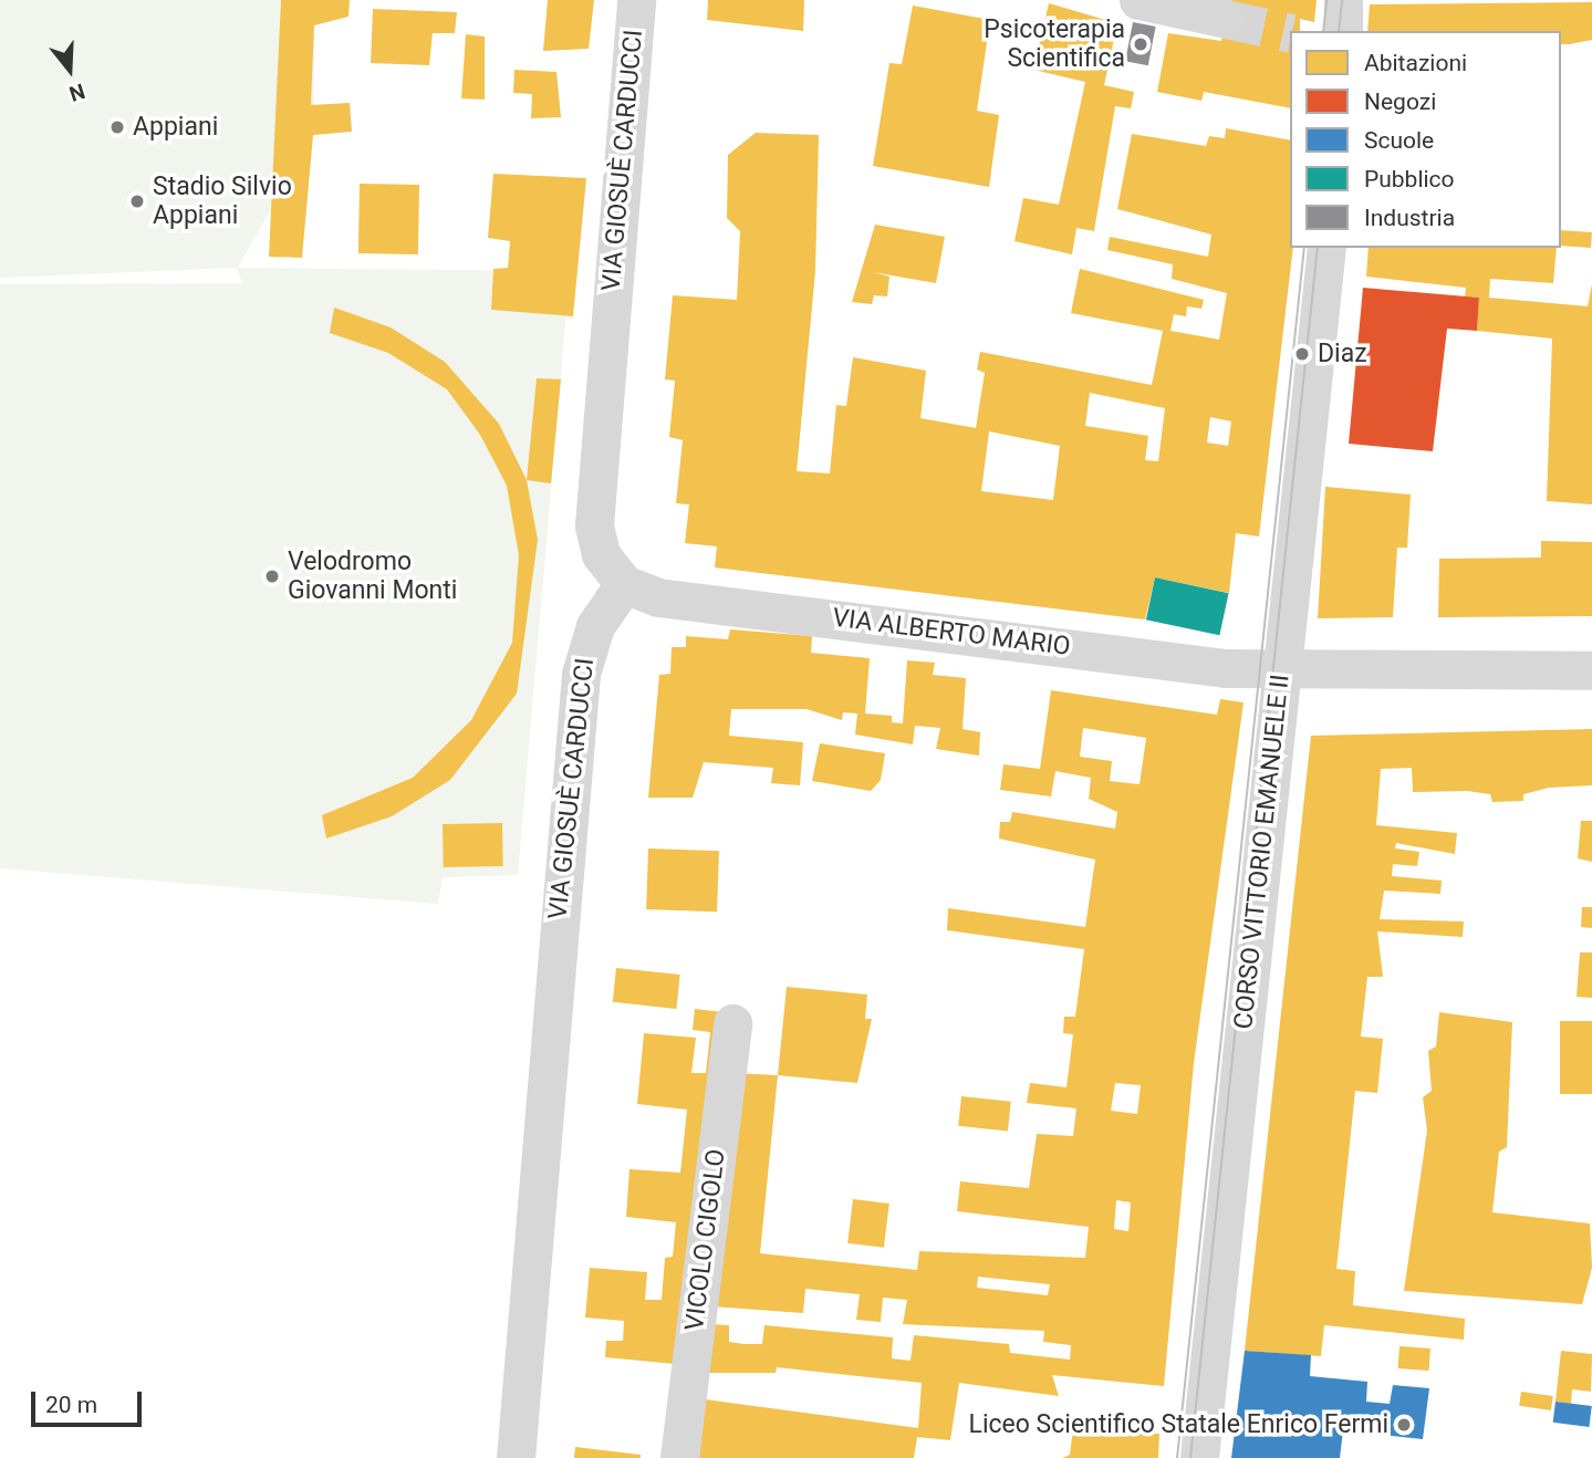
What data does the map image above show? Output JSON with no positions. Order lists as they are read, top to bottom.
{
  "streets": {
    "street": [
      "VIA GIOSUÈ CARDUCCI",
      "VIA ALBERTO MARIO",
      "CORSO VITTORIO EMANUELE II",
      "VICOLO CIGOLO"
    ]
  },
  "crossings": [
    ["VIA GIOSUÈ CARDUCCI", "VIA ALBERTO MARIO"],
    ["VIA ALBERTO MARIO", "CORSO VITTORIO EMANUELE II"]
  ],
  "places": [
    "Psicoterapia Scientifica",
    "Appiani",
    "Stadio Silvio Appiani",
    "Diaz",
    "Velodromo Giovanni Monti",
    "Liceo Scientifico Statale Enrico Fermi"
  ],
  "legend": [
    "Abitazioni",
    "Negozi",
    "Scuole",
    "Pubblico",
    "Industria"
  ],
  "scale_bar": "20 m",
  "north": "bottom"
}
